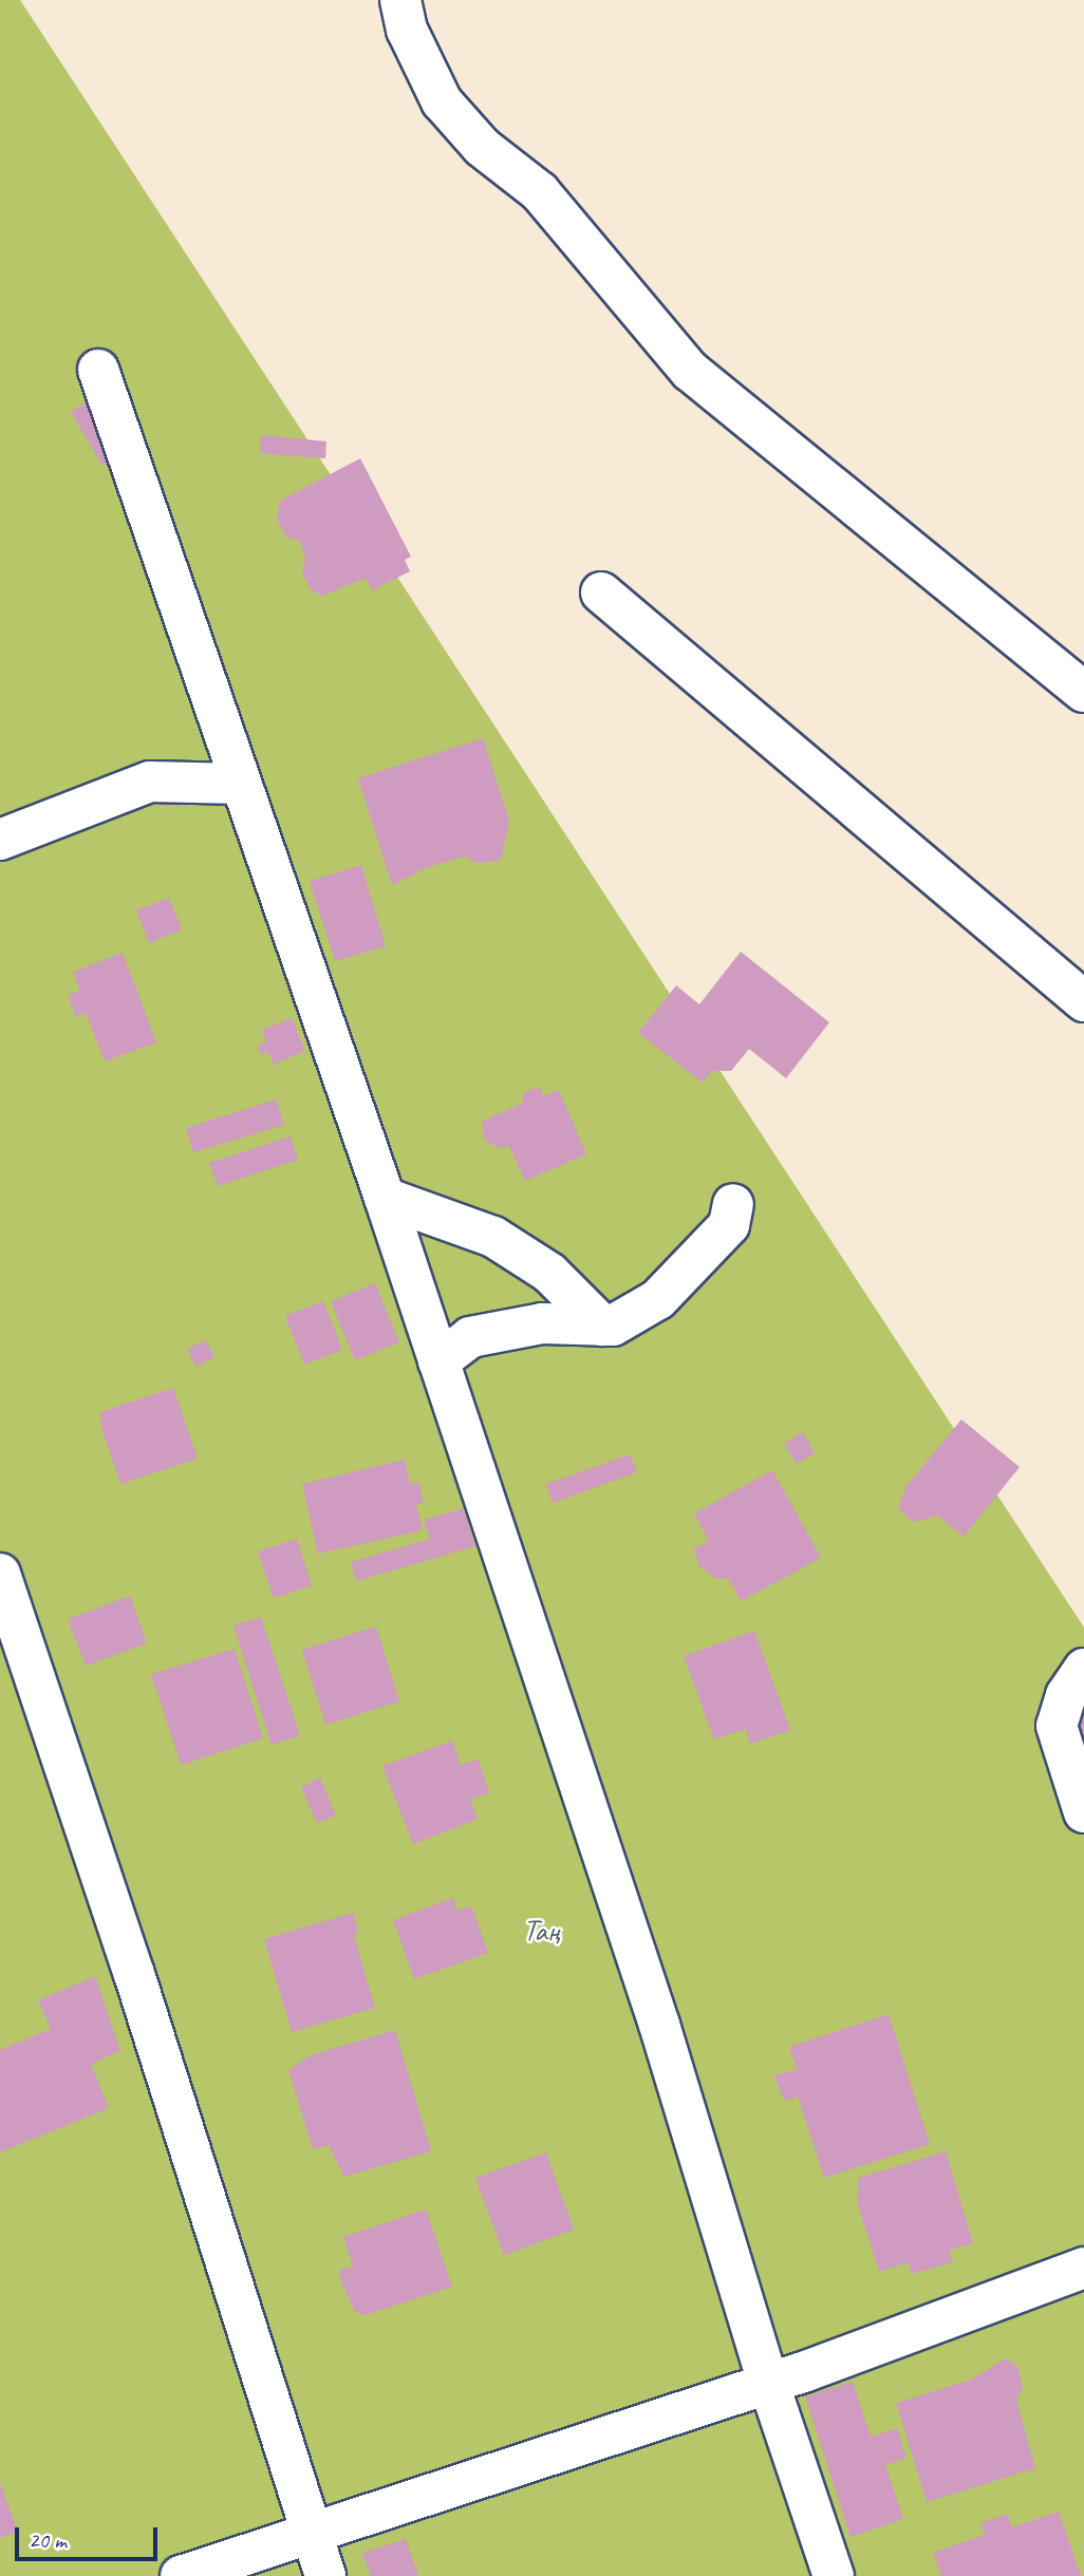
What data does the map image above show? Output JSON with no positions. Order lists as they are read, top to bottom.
{
  "parks": ["Таң"],
  "scale_bar": "20 m"
}
